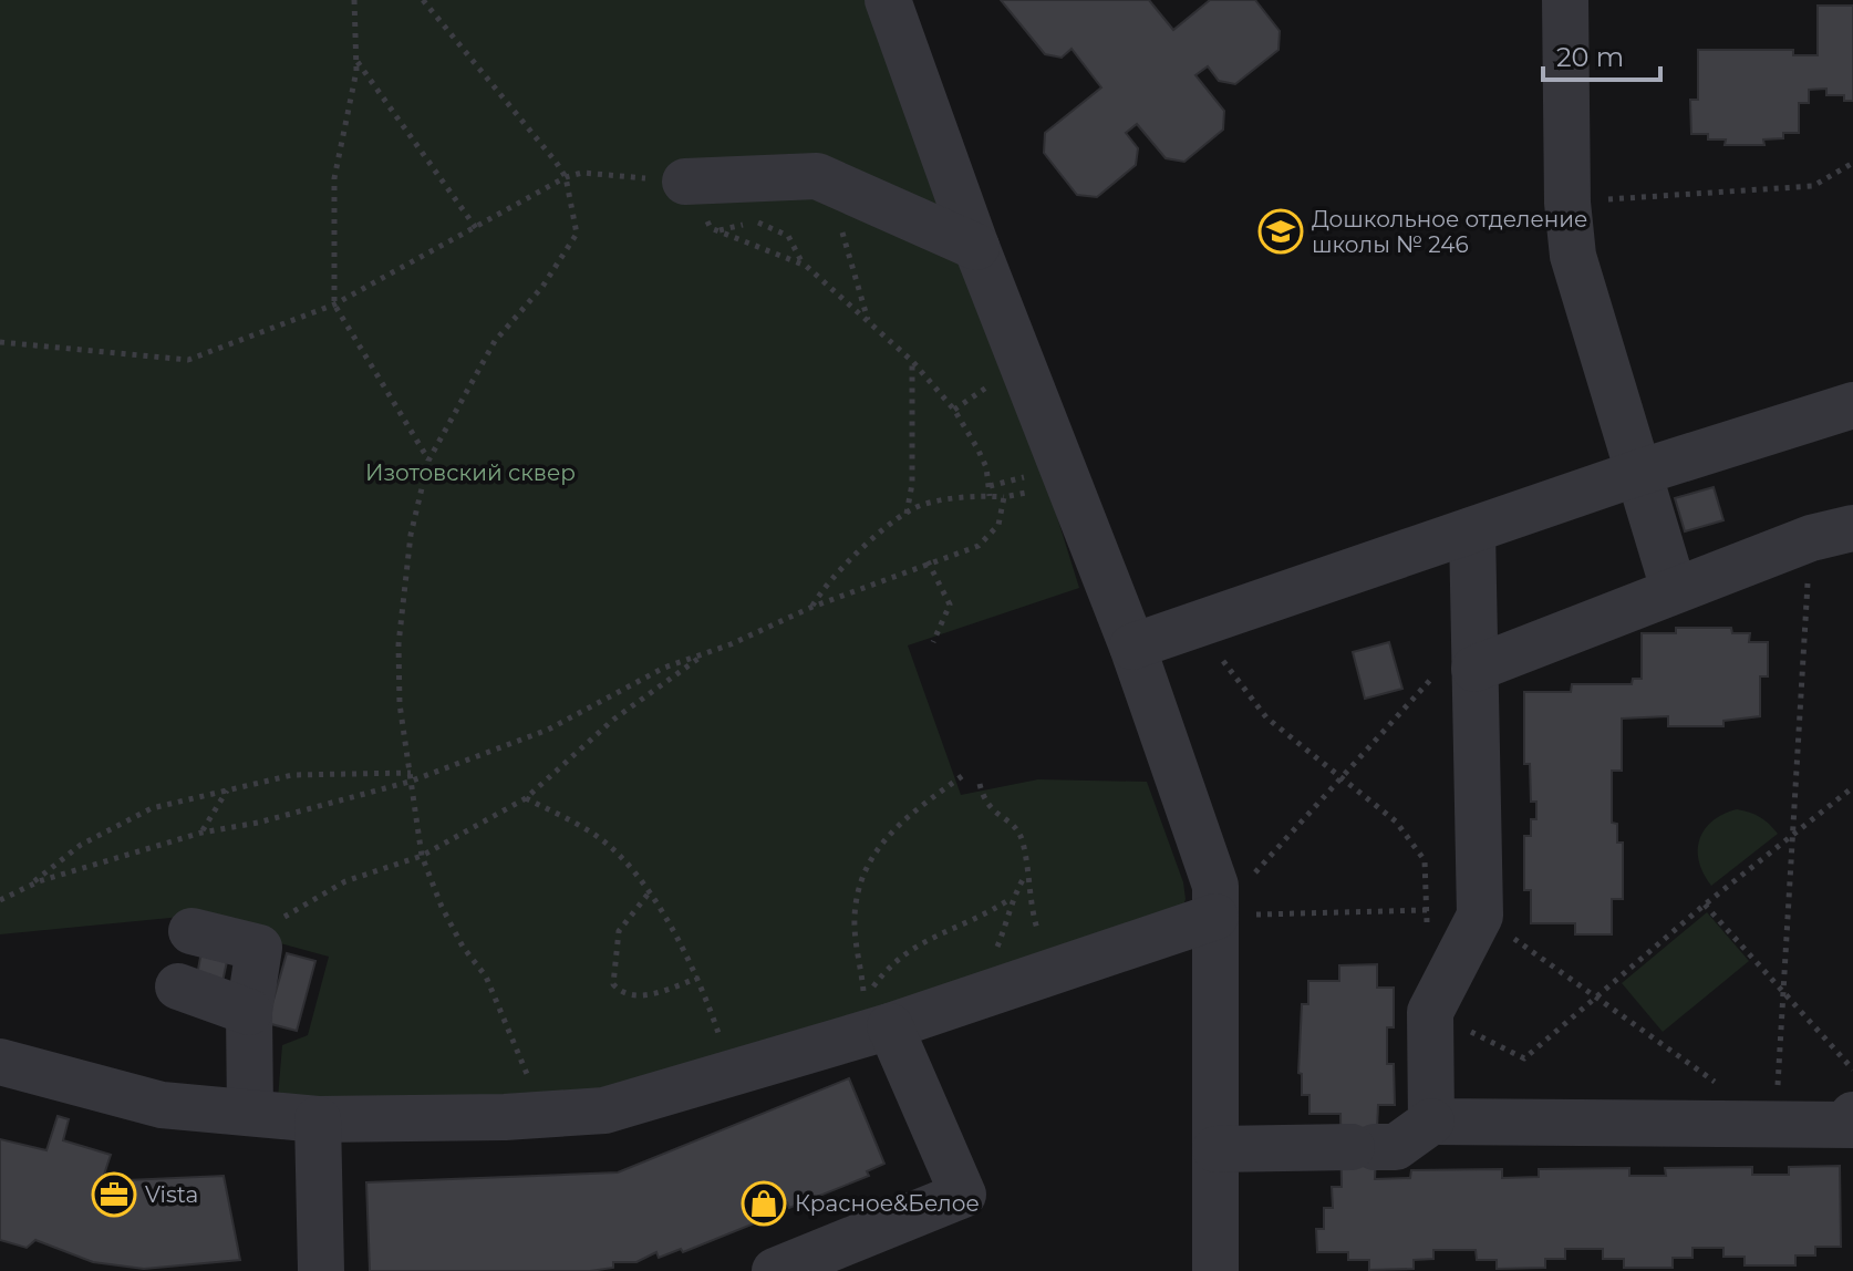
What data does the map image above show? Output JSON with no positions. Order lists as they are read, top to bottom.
{
  "parks": ["Изотовский сквер"],
  "places": {
    "school or university": ["Дошкольное отделение школы № 246"],
    "office": ["Vista"],
    "shop": ["Красное&Белое"]
  },
  "scale_bar": "20 m"
}
